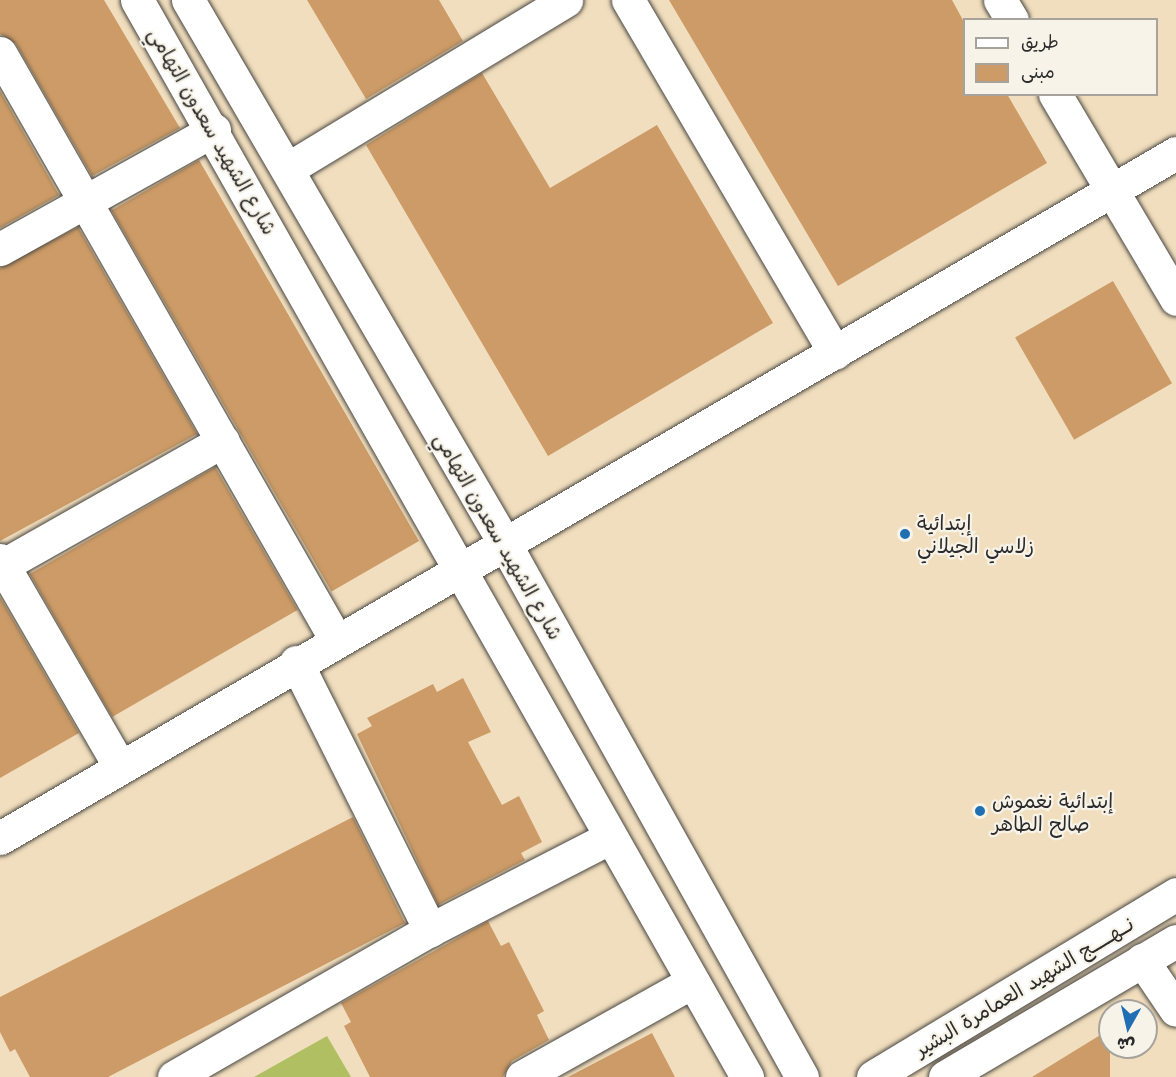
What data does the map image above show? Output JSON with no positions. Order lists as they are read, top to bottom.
{
  "streets": {
    "street": ["شارع الشهيد سعدون التهامي", "نــهـــــج الشهيد العمامرة البشير"]
  },
  "places": ["إبتدائية زلاسي الجيلاني", "إبتدائية نغموش صالح الطاهر"],
  "legend": ["طريق", "مبنى"],
  "north": "bottom"
}
